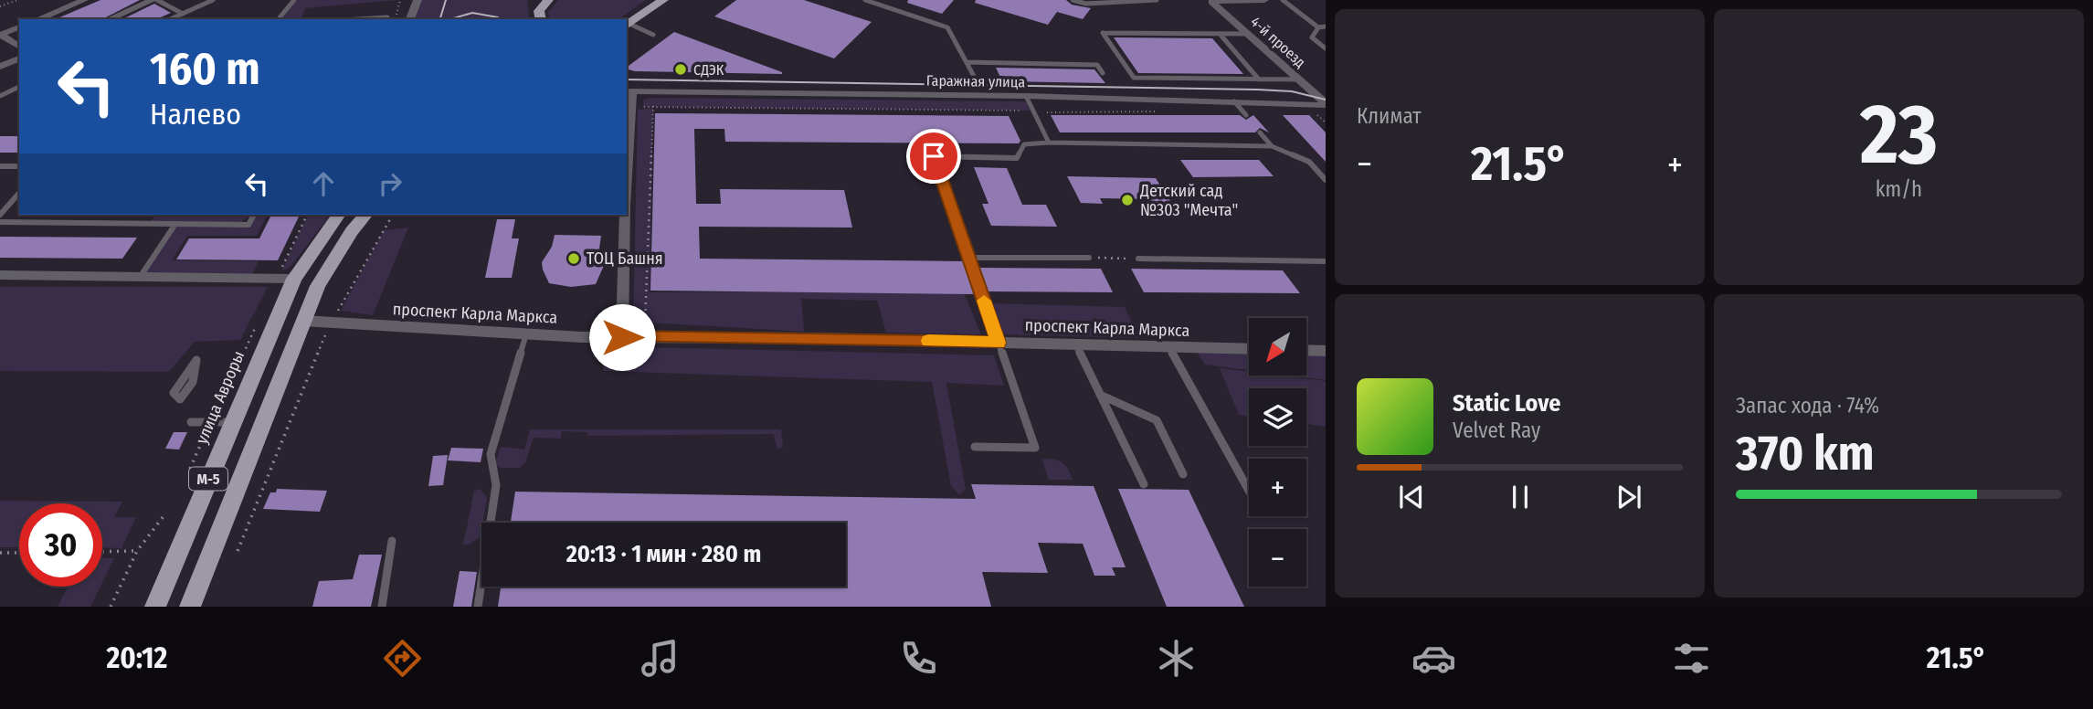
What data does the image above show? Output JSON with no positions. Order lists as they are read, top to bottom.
{
  "streets": {
    "main road": ["улица Авроры", "М-5"],
    "street": ["4-й проезд", "Гаражная улица", "проспект Карла Маркса"]
  },
  "crossings": [
    ["4-й проезд", "Гаражная улица"],
    ["проспект Карла Маркса", "М-5"]
  ],
  "places": ["СДЭК", "Детский сад №303 \"Мечта\"", "ТОЦ Башня"],
  "north": "bottom left",
  "page": {
    "tile": [
      "Климат",
      ["23", "km/h"],
      ["Запас хода · 74%", "370 km"]
    ],
    "turn": ["160 m", "Налево"],
    "heat": ["−", "21.5°", "+"],
    "map_buttons": ["+", "−"],
    "song": ["Static Love", "Velvet Ray"],
    "limit": "30",
    "trip": "20:13 · 1 мин · 280 m",
    "tabs": ["20:12", "21.5°"]
  }
}
